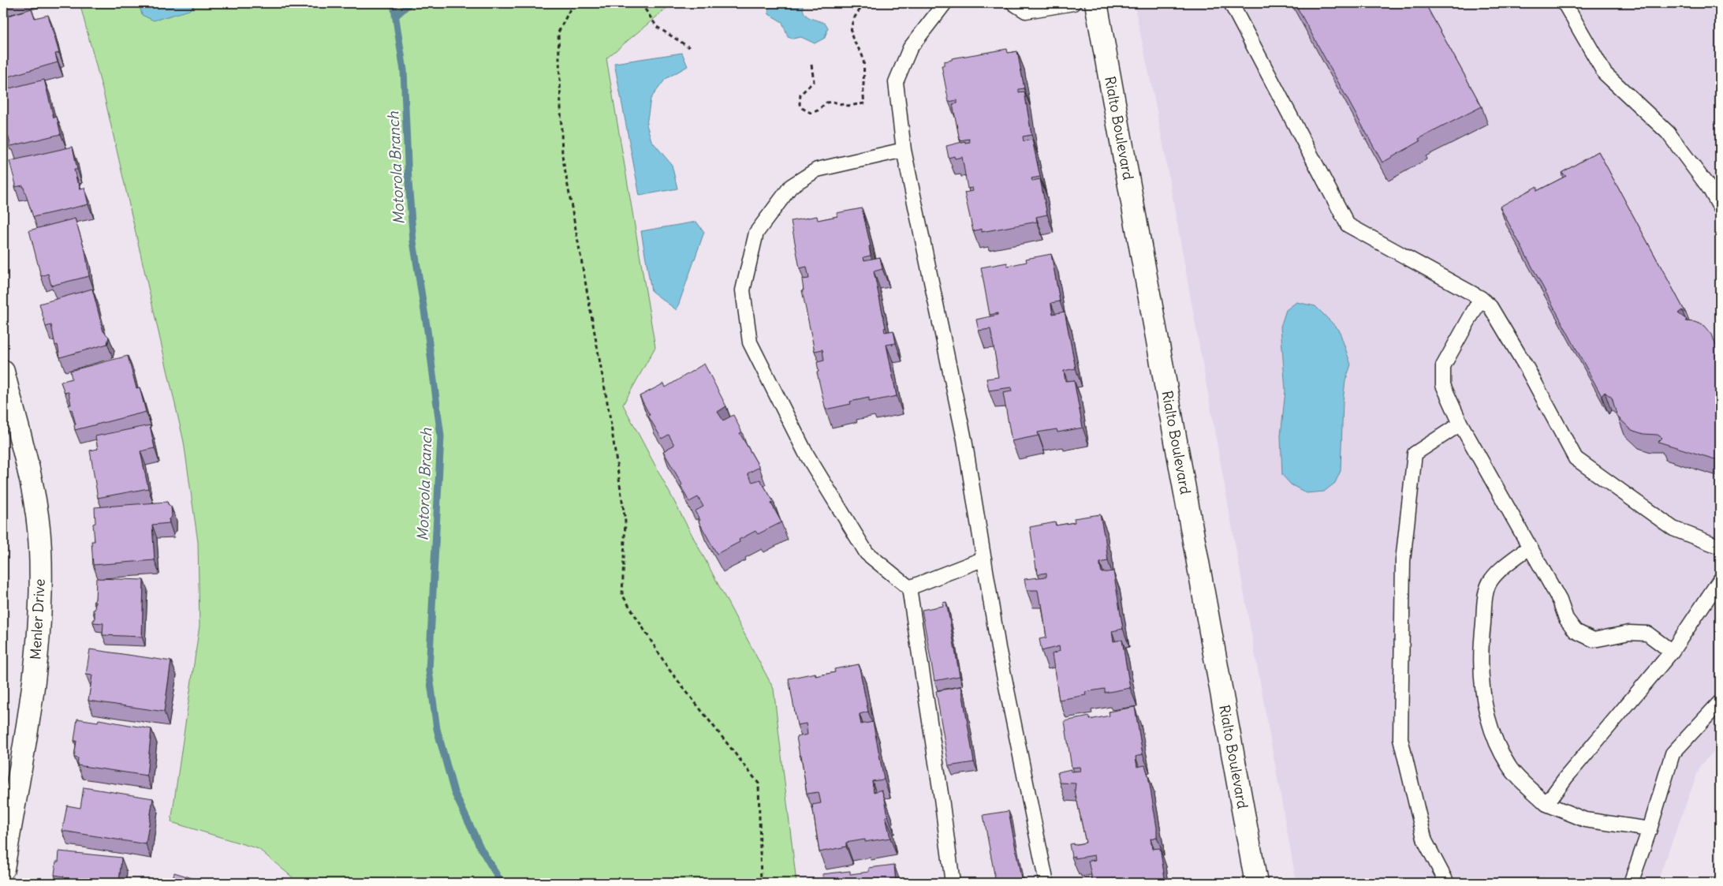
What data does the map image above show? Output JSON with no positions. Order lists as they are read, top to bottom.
{
  "streets": {
    "street": ["Rialto Boulevard", "Menler Drive"]
  },
  "water": ["Motorola Branch"]
}
